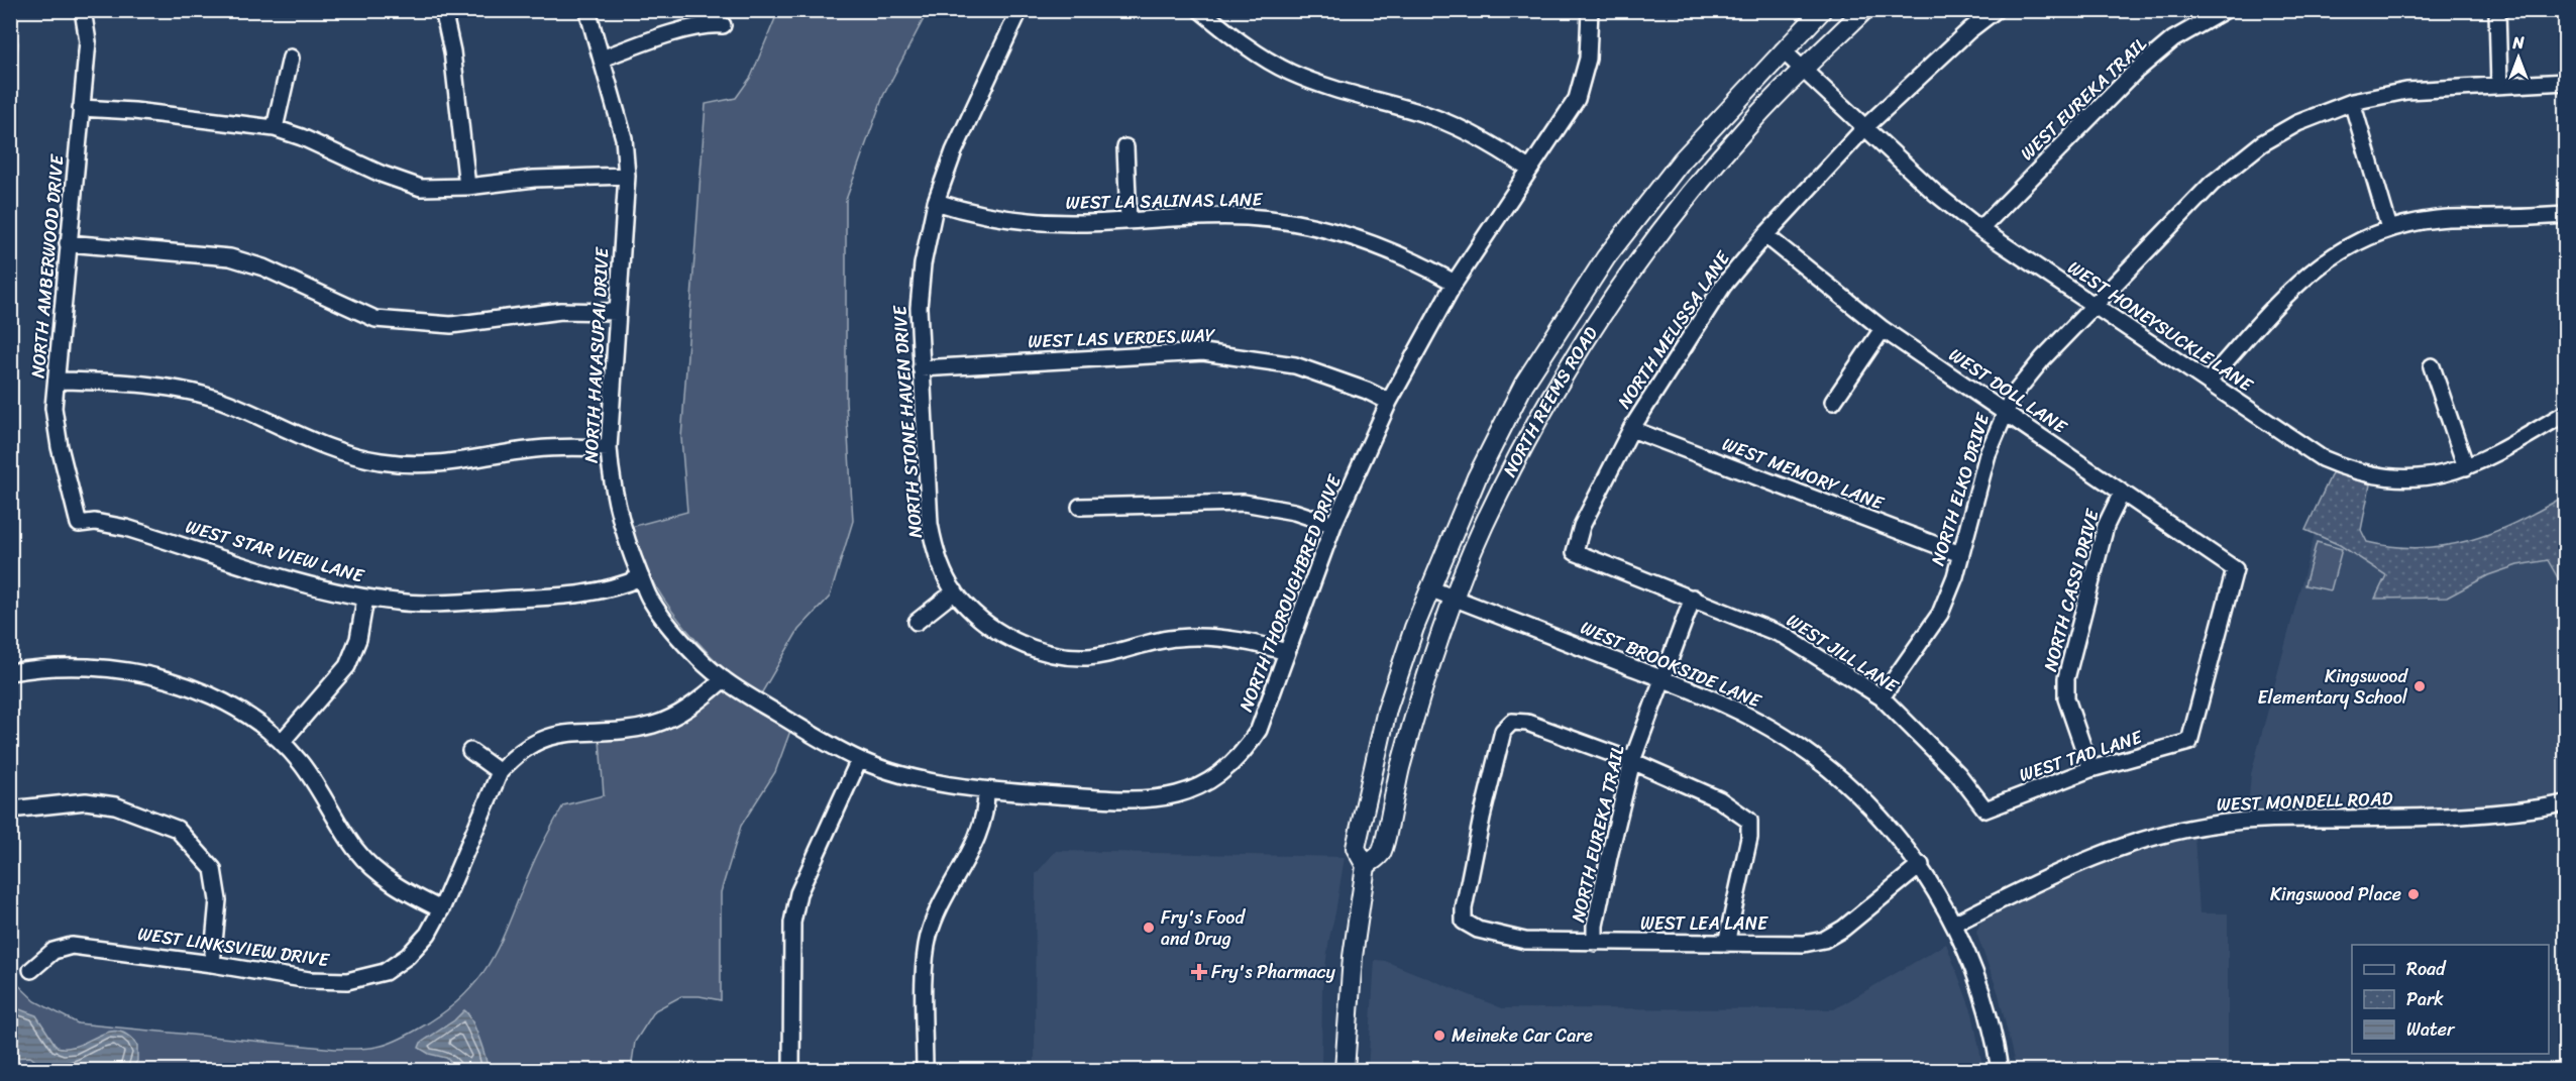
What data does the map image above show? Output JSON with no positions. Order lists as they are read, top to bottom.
{
  "streets": {
    "main road": ["NORTH REEMS ROAD"],
    "street": [
      "WEST EUREKA TRAIL",
      "WEST LA SALINAS LANE",
      "NORTH AMBERWOOD DRIVE",
      "WEST HONEYSUCKLE LANE",
      "NORTH MELISSA LANE",
      "WEST LAS VERDES WAY",
      "NORTH HAVASUPAI DRIVE",
      "WEST DOLL LANE",
      "NORTH STONE HAVEN DRIVE",
      "WEST MEMORY LANE",
      "NORTH ELKO DRIVE",
      "WEST STAR VIEW LANE",
      "NORTH CASSI DRIVE",
      "NORTH THOROUGHBRED DRIVE",
      "WEST JILL LANE",
      "WEST BROOKSIDE LANE",
      "WEST TAD LANE",
      "WEST MONDELL ROAD",
      "NORTH EUREKA TRAIL",
      "WEST LEA LANE",
      "WEST LINKSVIEW DRIVE"
    ]
  },
  "crossings": [
    ["WEST EUREKA TRAIL", "WEST HONEYSUCKLE LANE"],
    ["WEST LA SALINAS LANE", "NORTH STONE HAVEN DRIVE"],
    ["WEST LA SALINAS LANE", "NORTH THOROUGHBRED DRIVE"],
    ["NORTH AMBERWOOD DRIVE", "WEST STAR VIEW LANE"],
    ["WEST HONEYSUCKLE LANE", "NORTH MELISSA LANE"],
    ["WEST HONEYSUCKLE LANE", "NORTH REEMS ROAD"],
    ["WEST HONEYSUCKLE LANE", "NORTH ELKO DRIVE"],
    ["NORTH MELISSA LANE", "WEST DOLL LANE"],
    ["NORTH MELISSA LANE", "WEST MEMORY LANE"],
    ["NORTH MELISSA LANE", "WEST JILL LANE"],
    ["WEST LAS VERDES WAY", "NORTH STONE HAVEN DRIVE"],
    ["WEST LAS VERDES WAY", "NORTH THOROUGHBRED DRIVE"],
    ["NORTH HAVASUPAI DRIVE", "WEST STAR VIEW LANE"],
    ["NORTH HAVASUPAI DRIVE", "NORTH THOROUGHBRED DRIVE"],
    ["NORTH HAVASUPAI DRIVE", "WEST LINKSVIEW DRIVE"],
    ["WEST DOLL LANE", "NORTH ELKO DRIVE"],
    ["WEST DOLL LANE", "NORTH CASSI DRIVE"],
    ["WEST DOLL LANE", "WEST TAD LANE"],
    ["NORTH REEMS ROAD", "WEST BROOKSIDE LANE"],
    ["NORTH STONE HAVEN DRIVE", "NORTH THOROUGHBRED DRIVE"],
    ["WEST MEMORY LANE", "NORTH ELKO DRIVE"],
    ["NORTH ELKO DRIVE", "WEST JILL LANE"],
    ["NORTH CASSI DRIVE", "WEST TAD LANE"],
    ["WEST JILL LANE", "WEST TAD LANE"],
    ["WEST JILL LANE", "NORTH EUREKA TRAIL"],
    ["WEST BROOKSIDE LANE", "WEST MONDELL ROAD"],
    ["WEST BROOKSIDE LANE", "NORTH EUREKA TRAIL"],
    ["WEST BROOKSIDE LANE", "WEST LEA LANE"],
    ["NORTH EUREKA TRAIL", "WEST LEA LANE"]
  ],
  "places": {
    "other": [
      "Kingswood Elementary School",
      "Kingswood Place",
      "Fry's Food and Drug",
      "Meineke Car Care"
    ],
    "health": ["Fry's Pharmacy"]
  },
  "legend": ["Road", "Park", "Water"],
  "north": "top"
}
